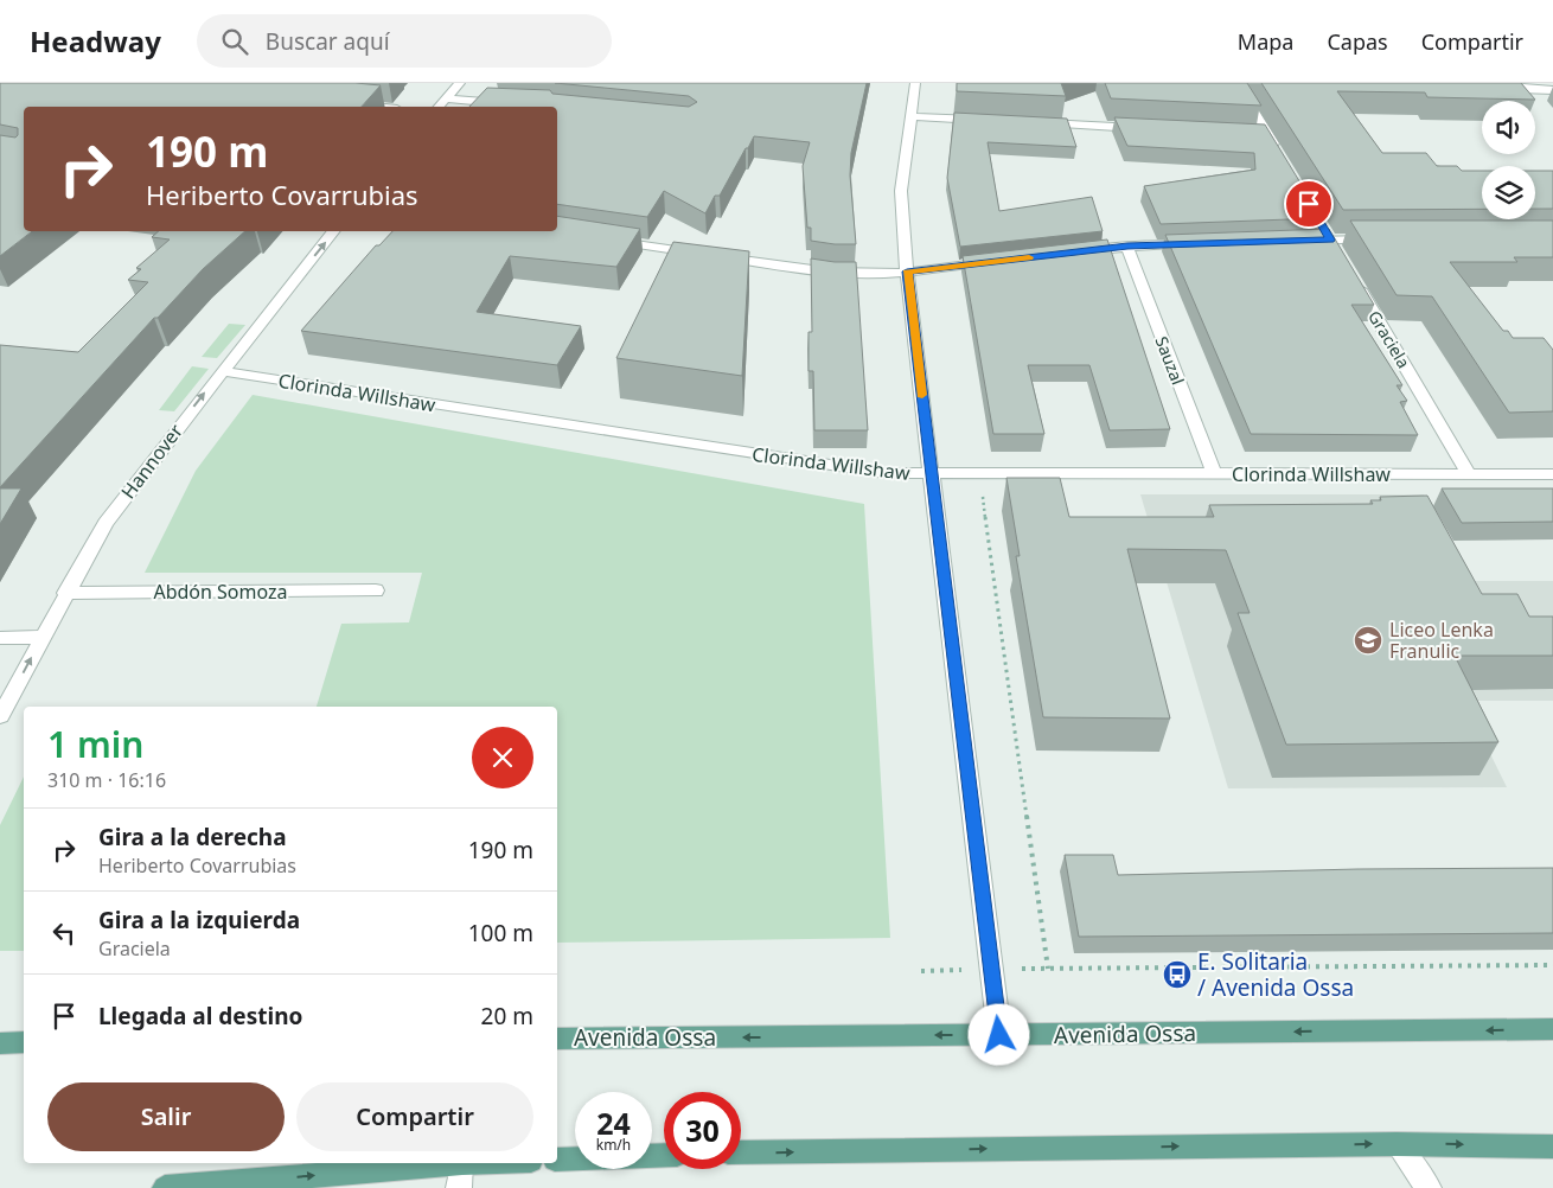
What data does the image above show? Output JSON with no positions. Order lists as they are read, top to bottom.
{
  "streets": {
    "main road": ["Avenida Ossa"],
    "street": [
      "Graciela",
      "Sauzal",
      "Clorinda Willshaw",
      "Hannover",
      "Abdón Somoza"
    ]
  },
  "crossings": [
    ["Graciela", "Clorinda Willshaw"],
    ["Sauzal", "Clorinda Willshaw"],
    ["Clorinda Willshaw", "Hannover"],
    ["Hannover", "Abdón Somoza"]
  ],
  "one_way": ["Hannover"],
  "places": {
    "school or university": ["Liceo Lenka Franulic"],
    "bus stop": ["E. Solitaria / Avenida Ossa"]
  },
  "page": {
    "header": "Headway",
    "search": "Buscar aquí",
    "nav": ["Mapa", "Capas", "Compartir"],
    "turn": ["190 m", "Heriberto Covarrubias"],
    "heading": ["1 min", "310 m · 16:16"],
    "list": [
      {
        "name": "Gira a la derecha",
        "note": "Heriberto Covarrubias",
        "value": "190 m"
      },
      {
        "name": "Gira a la izquierda",
        "note": "Graciela",
        "value": "100 m"
      },
      {
        "name": "Llegada al destino",
        "value": "20 m"
      }
    ],
    "buttons": ["Salir", "Compartir"],
    "speed": "24 km/h",
    "limit": "30"
  }
}
